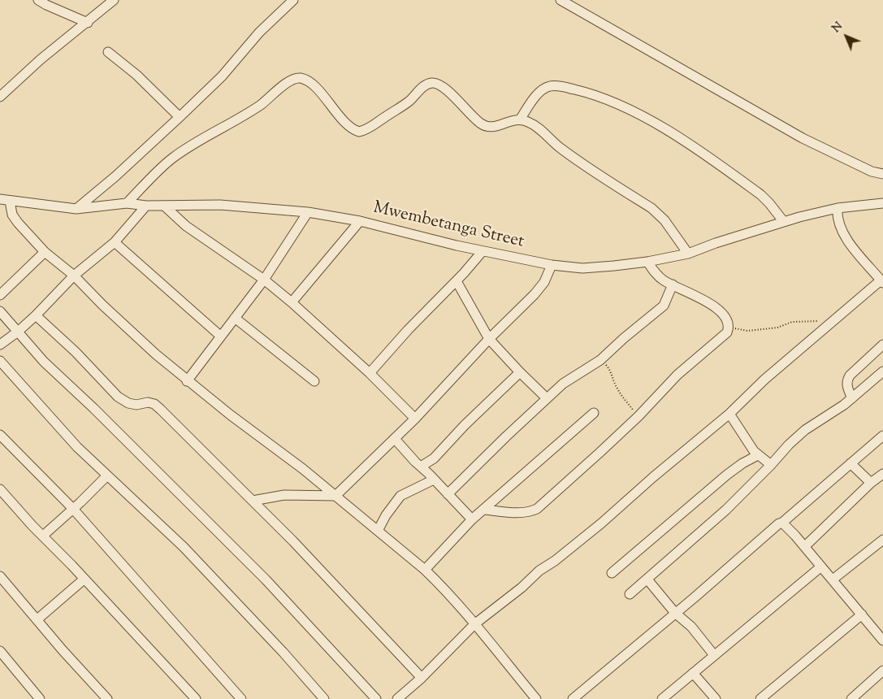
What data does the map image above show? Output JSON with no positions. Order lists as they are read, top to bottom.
{
  "streets": {
    "street": ["Mwembetanga Street"]
  },
  "north": "top left"
}
